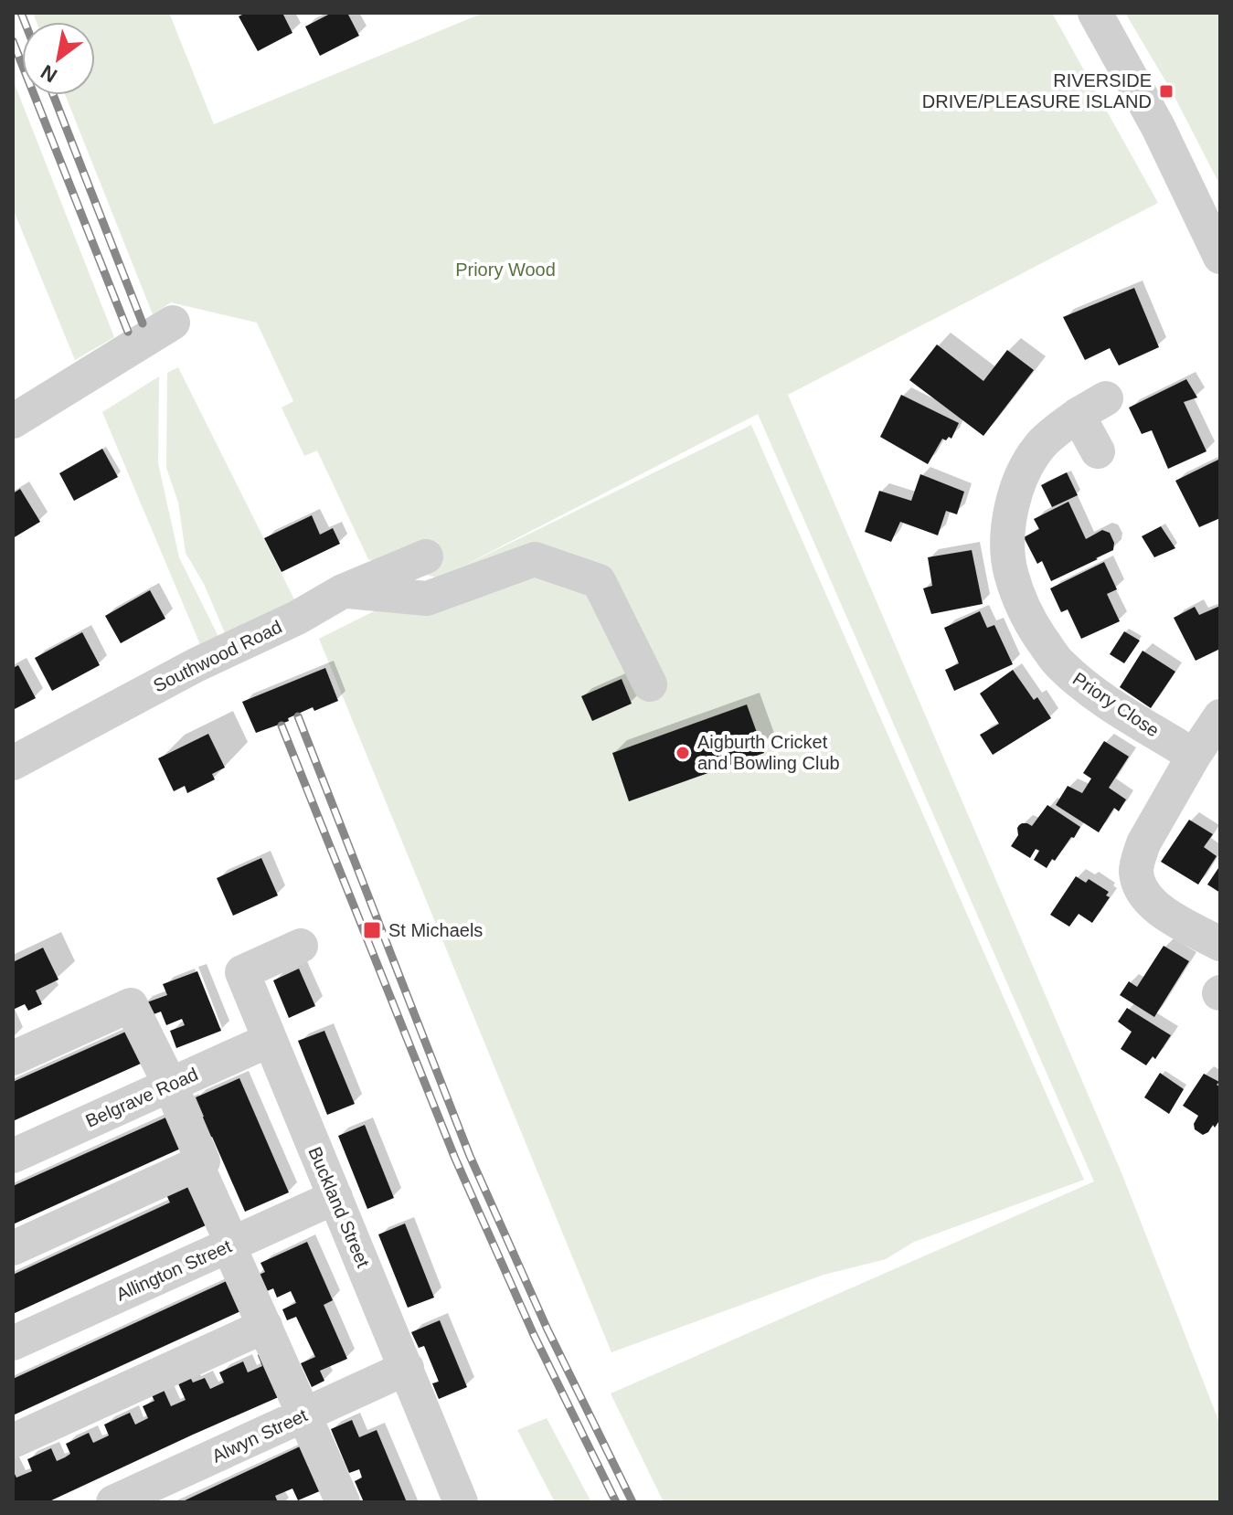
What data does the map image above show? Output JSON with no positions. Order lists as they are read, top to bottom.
{
  "streets": {
    "street": [
      "Southwood Road",
      "Priory Close",
      "Belgrave Road",
      "Buckland Street",
      "Allington Street",
      "Alwyn Street"
    ]
  },
  "crossings": [
    ["Belgrave Road", "Buckland Street"],
    ["Buckland Street", "Allington Street"],
    ["Buckland Street", "Alwyn Street"]
  ],
  "parks": ["Priory Wood"],
  "places": {
    "transit": ["RIVERSIDE DRIVE/PLEASURE ISLAND", "St Michaels"],
    "other": ["Aigburth Cricket and Bowling Club"]
  },
  "north": "bottom left"
}
